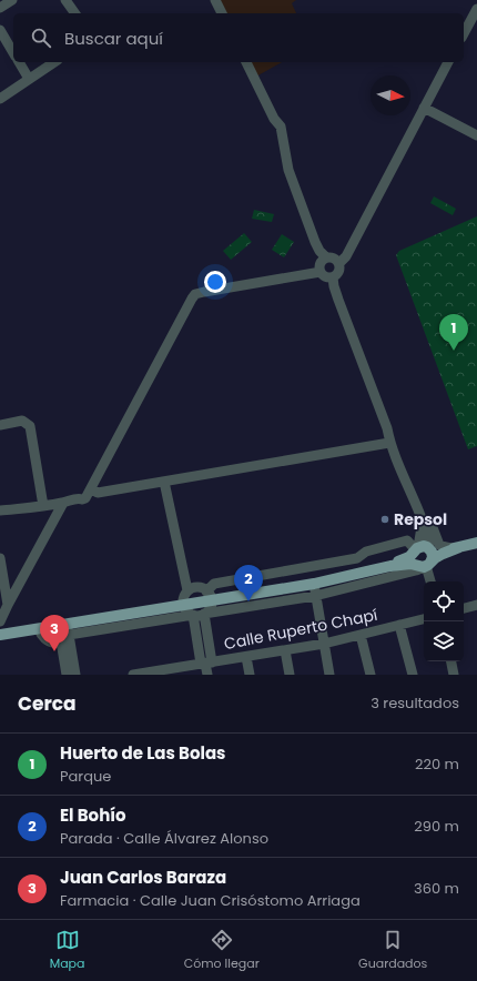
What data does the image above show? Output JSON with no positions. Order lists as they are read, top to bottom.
{
  "streets": {
    "street": ["Calle Ruperto Chapí"]
  },
  "places": ["Repsol"],
  "north": "right",
  "page": {
    "search": "Buscar aquí",
    "pins": ["1", "2", "3"],
    "heading": ["Cerca", "3 resultados"],
    "list": [
      {
        "mark": "1",
        "name": "Huerto de Las Bolas",
        "note": "Parque",
        "value": "220 m"
      },
      {
        "mark": "2",
        "name": "El Bohío",
        "note": "Parada · Calle Álvarez Alonso",
        "value": "290 m"
      },
      {
        "mark": "3",
        "name": "Juan Carlos Baraza",
        "note": "Farmacia · Calle Juan Crisóstomo Arriaga",
        "value": "360 m"
      }
    ],
    "nav": ["Mapa", "Cómo llegar", "Guardados"]
  }
}
